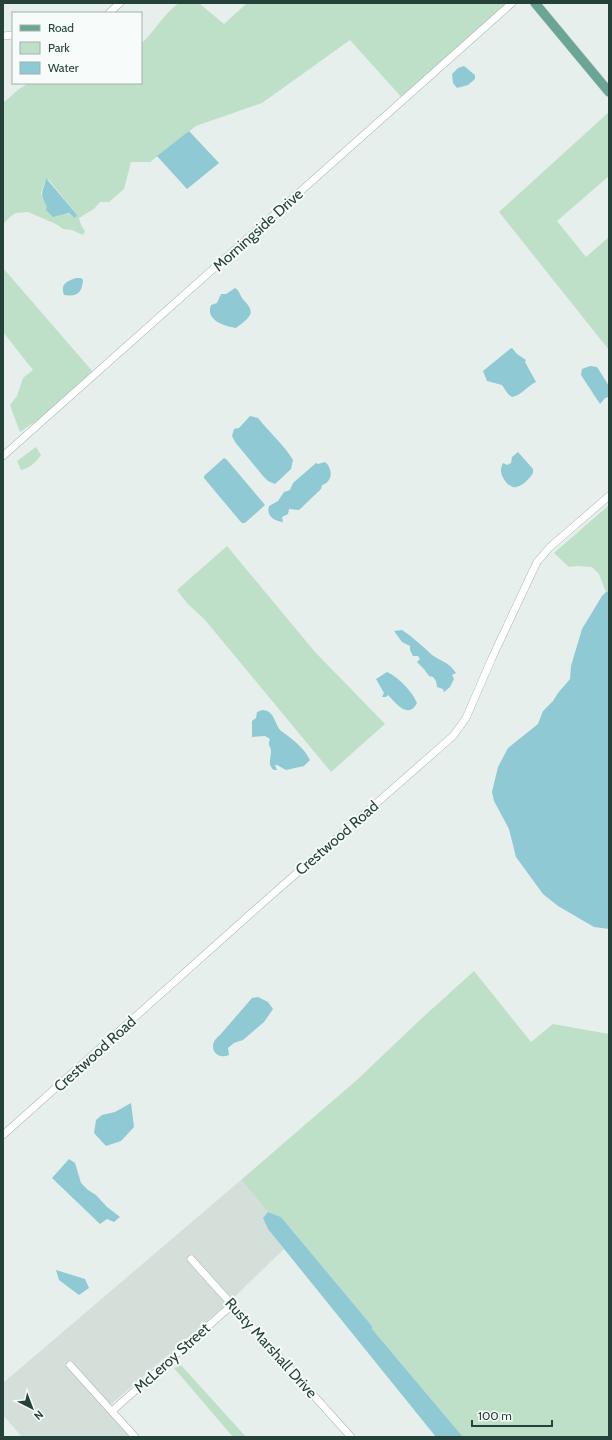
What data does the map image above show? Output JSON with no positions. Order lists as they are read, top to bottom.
{
  "streets": {
    "street": [
      "Morningside Drive",
      "Crestwood Road",
      "Rusty Marshall Drive",
      "McLeroy Street"
    ]
  },
  "crossings": [
    ["Rusty Marshall Drive", "McLeroy Street"]
  ],
  "legend": ["Road", "Park", "Water"],
  "scale_bar": "100 m",
  "north": "bottom right"
}
